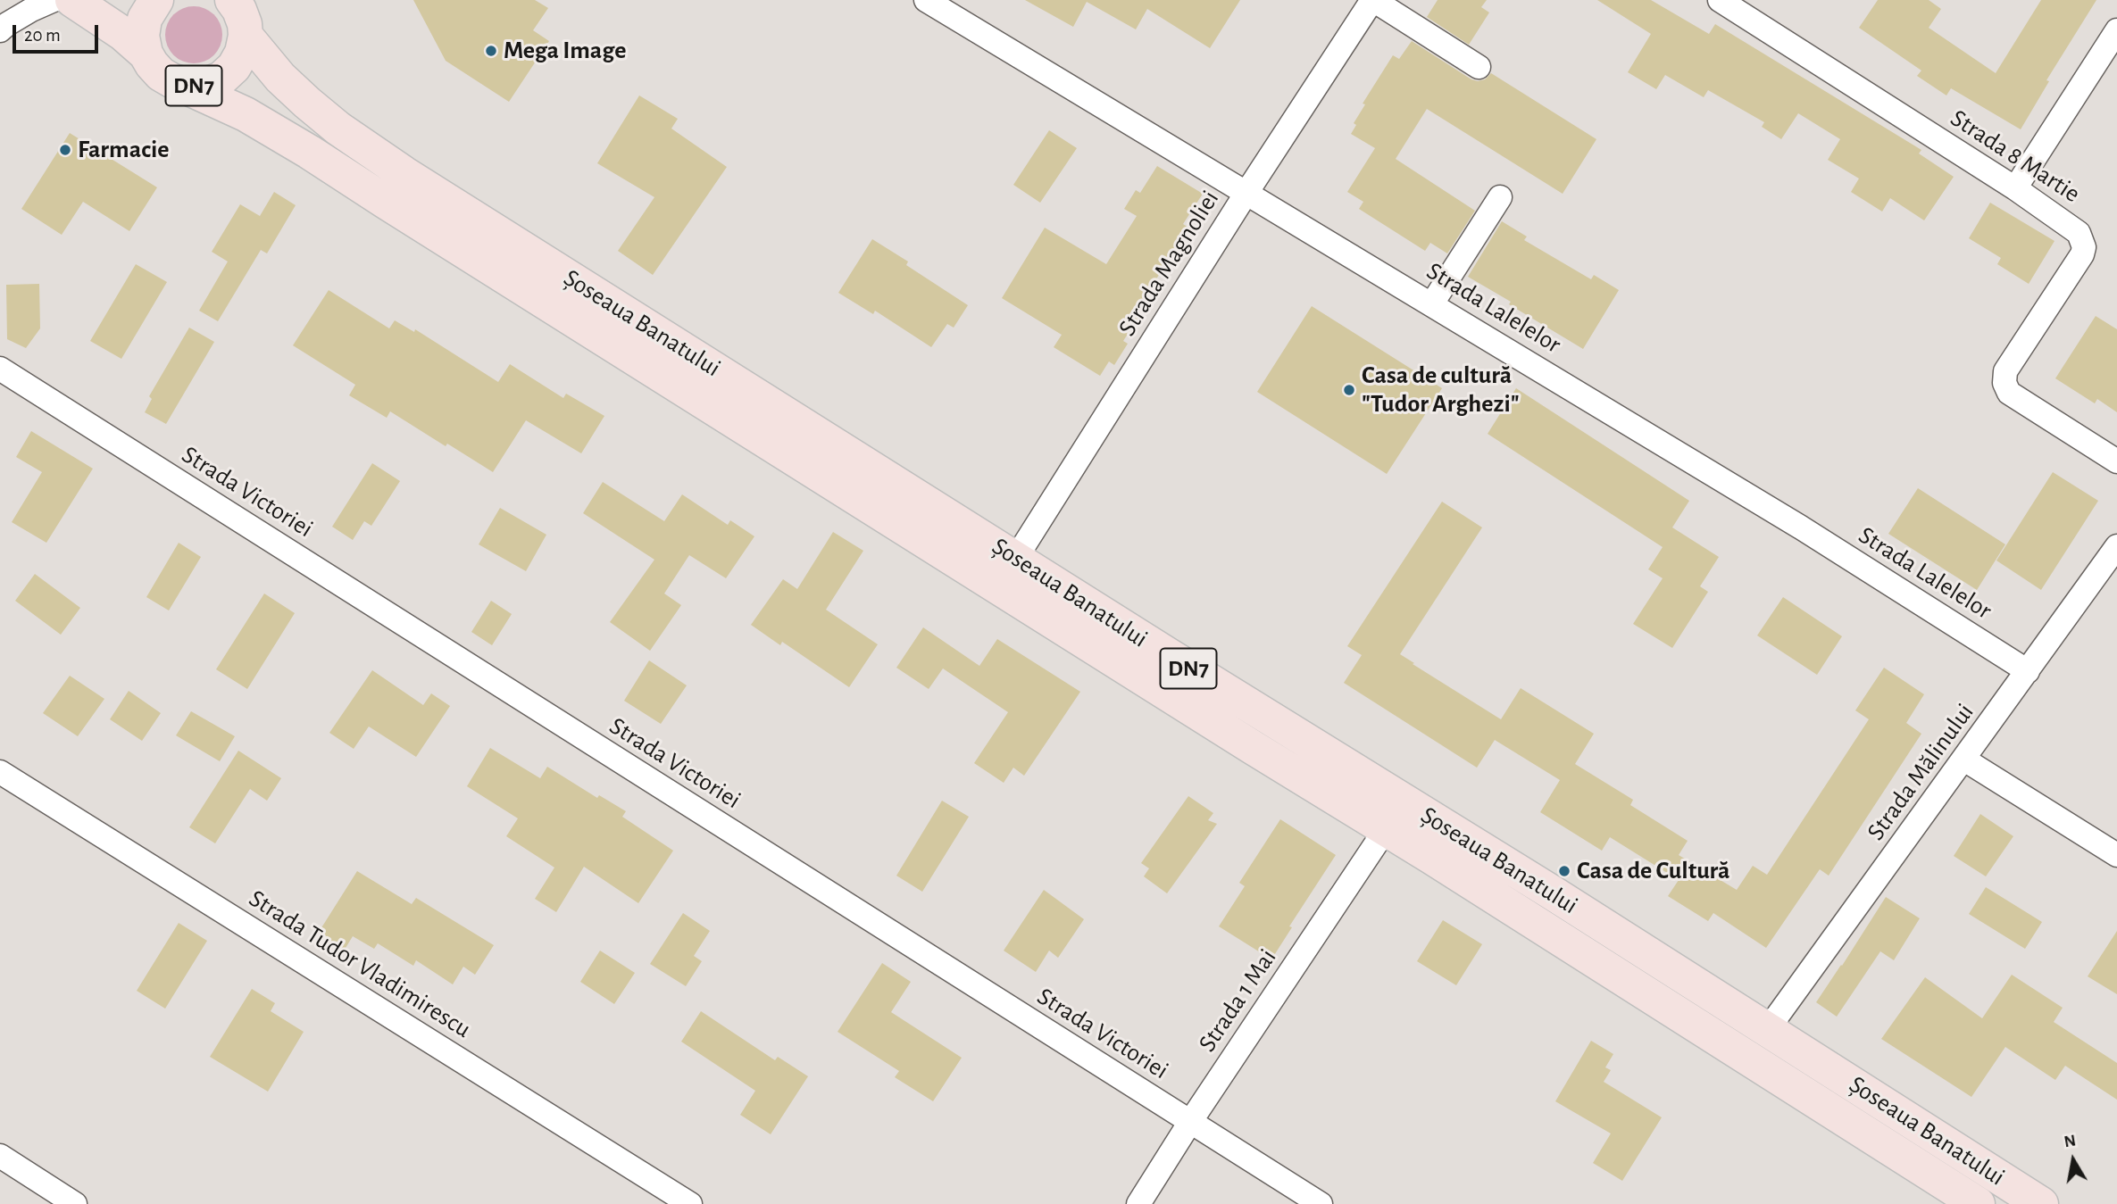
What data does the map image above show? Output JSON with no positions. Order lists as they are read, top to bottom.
{
  "streets": {
    "main road": ["DN7", "Șoseaua Banatului"],
    "street": [
      "Strada 8 Martie",
      "Strada Magnoliei",
      "Strada Lalelelor",
      "Strada Victoriei",
      "Strada Mălinului",
      "Strada Tudor Vladimirescu",
      "Strada 1 Mai"
    ]
  },
  "crossings": [
    ["DN7", "Șoseaua Banatului"],
    ["Strada Magnoliei", "Strada Lalelelor"],
    ["Strada Magnoliei", "Șoseaua Banatului"],
    ["Strada Lalelelor", "Strada Mălinului"],
    ["Șoseaua Banatului", "Strada Mălinului"],
    ["Șoseaua Banatului", "Strada 1 Mai"],
    ["Strada Victoriei", "Strada 1 Mai"]
  ],
  "places": [
    "Mega Image",
    "Farmacie",
    "Casa de cultură \"Tudor Arghezi\"",
    "Casa de Cultură"
  ],
  "scale_bar": "20 m",
  "north": "top"
}
